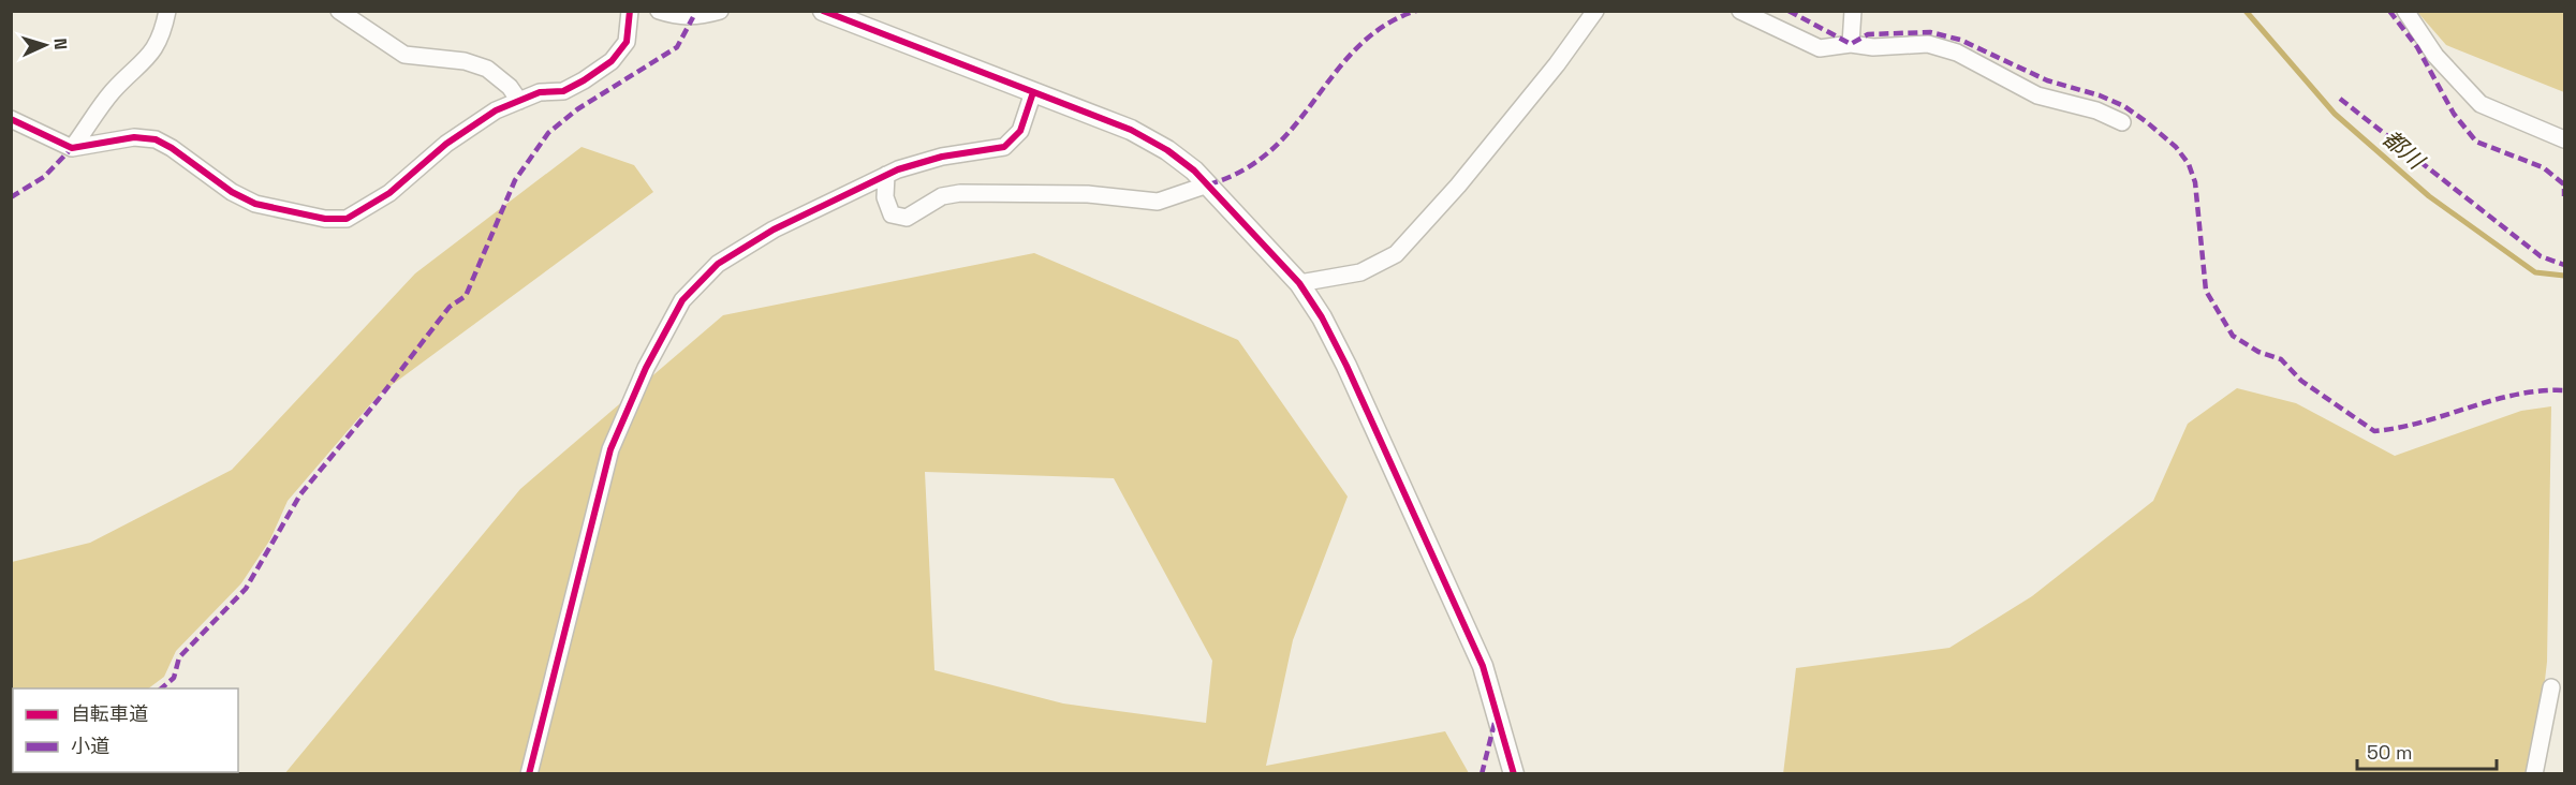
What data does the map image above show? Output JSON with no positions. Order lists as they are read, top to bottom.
{
  "water": ["都川"],
  "legend": ["自転車道", "小道"],
  "scale_bar": "50 m",
  "north": "right"
}
